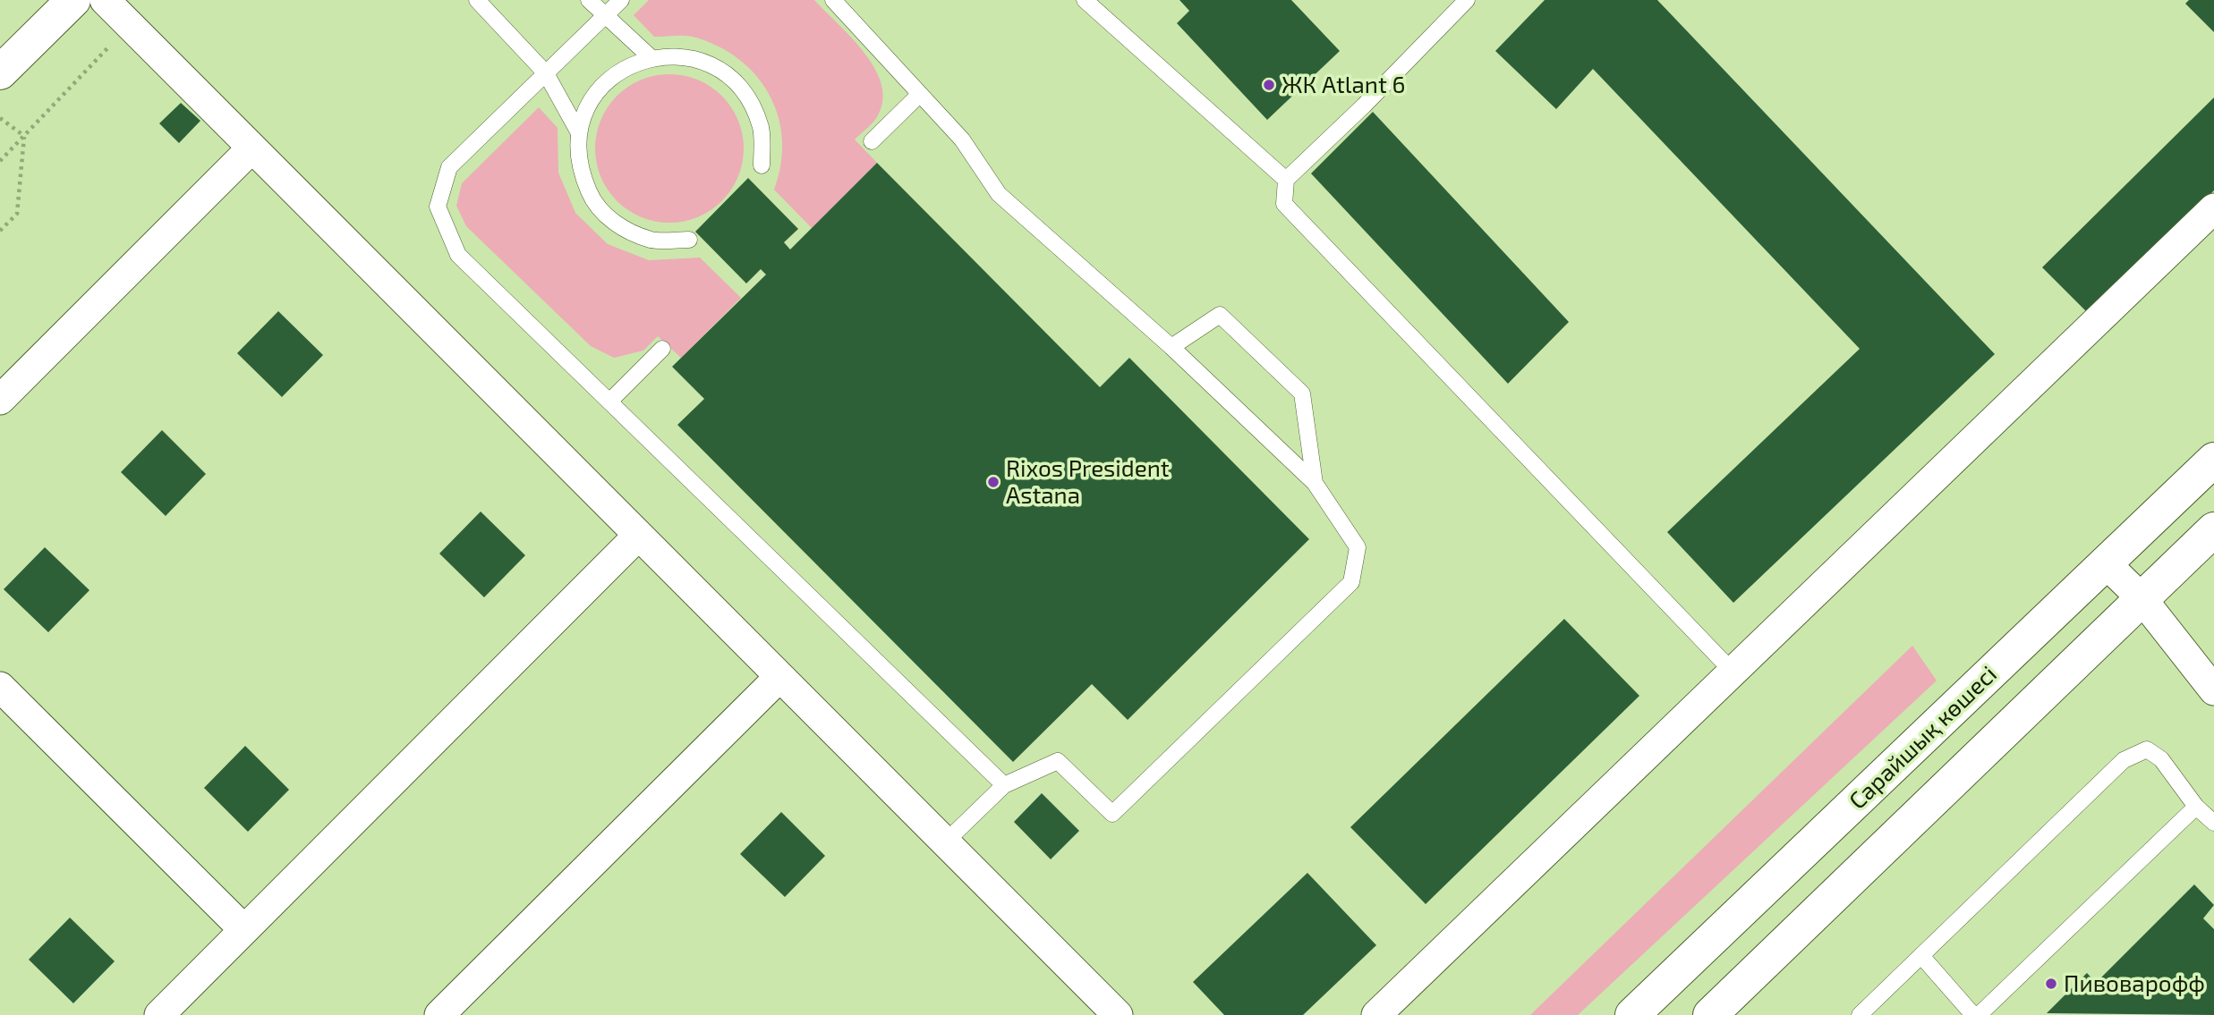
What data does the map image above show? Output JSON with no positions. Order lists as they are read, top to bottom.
{
  "streets": {
    "main road": ["Сарайшық көшесі"]
  },
  "places": ["ЖК Atlant 6", "Rixos President Astana", "Пивоварофф"]
}
